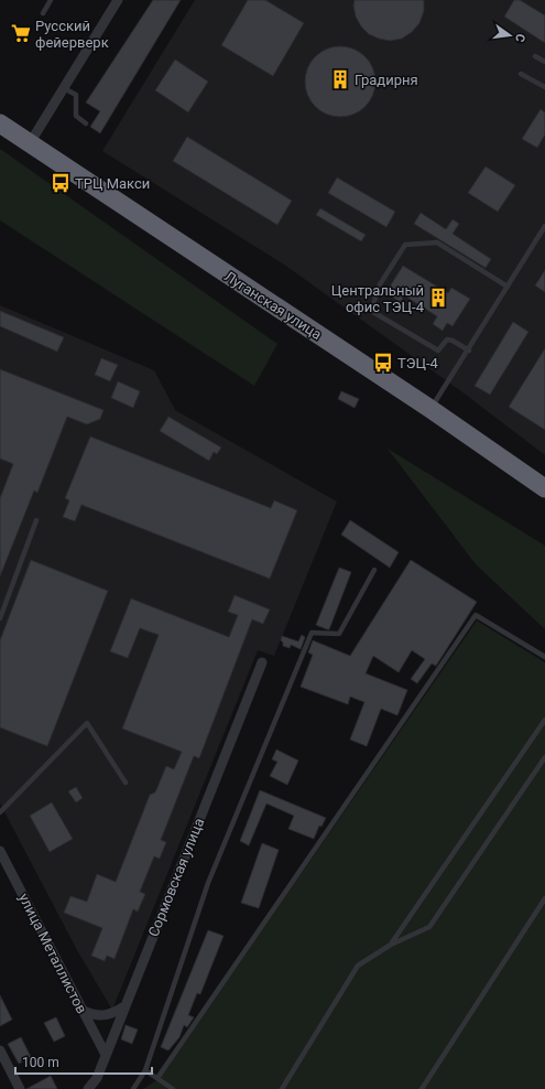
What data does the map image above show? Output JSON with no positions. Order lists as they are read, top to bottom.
{
  "streets": {
    "highway": ["Луганская улица"],
    "street": ["Сормовская улица", "улица Металлистов"]
  },
  "crossings": [
    ["Сормовская улица", "улица Металлистов"]
  ],
  "places": {
    "supermarket": ["Русский фейерверк"],
    "building": ["Градирня", "Центральный офис ТЭЦ-4"],
    "bus stop": ["ТРЦ Макси", "ТЭЦ-4"]
  },
  "scale_bar": "100 m",
  "north": "right"
}
